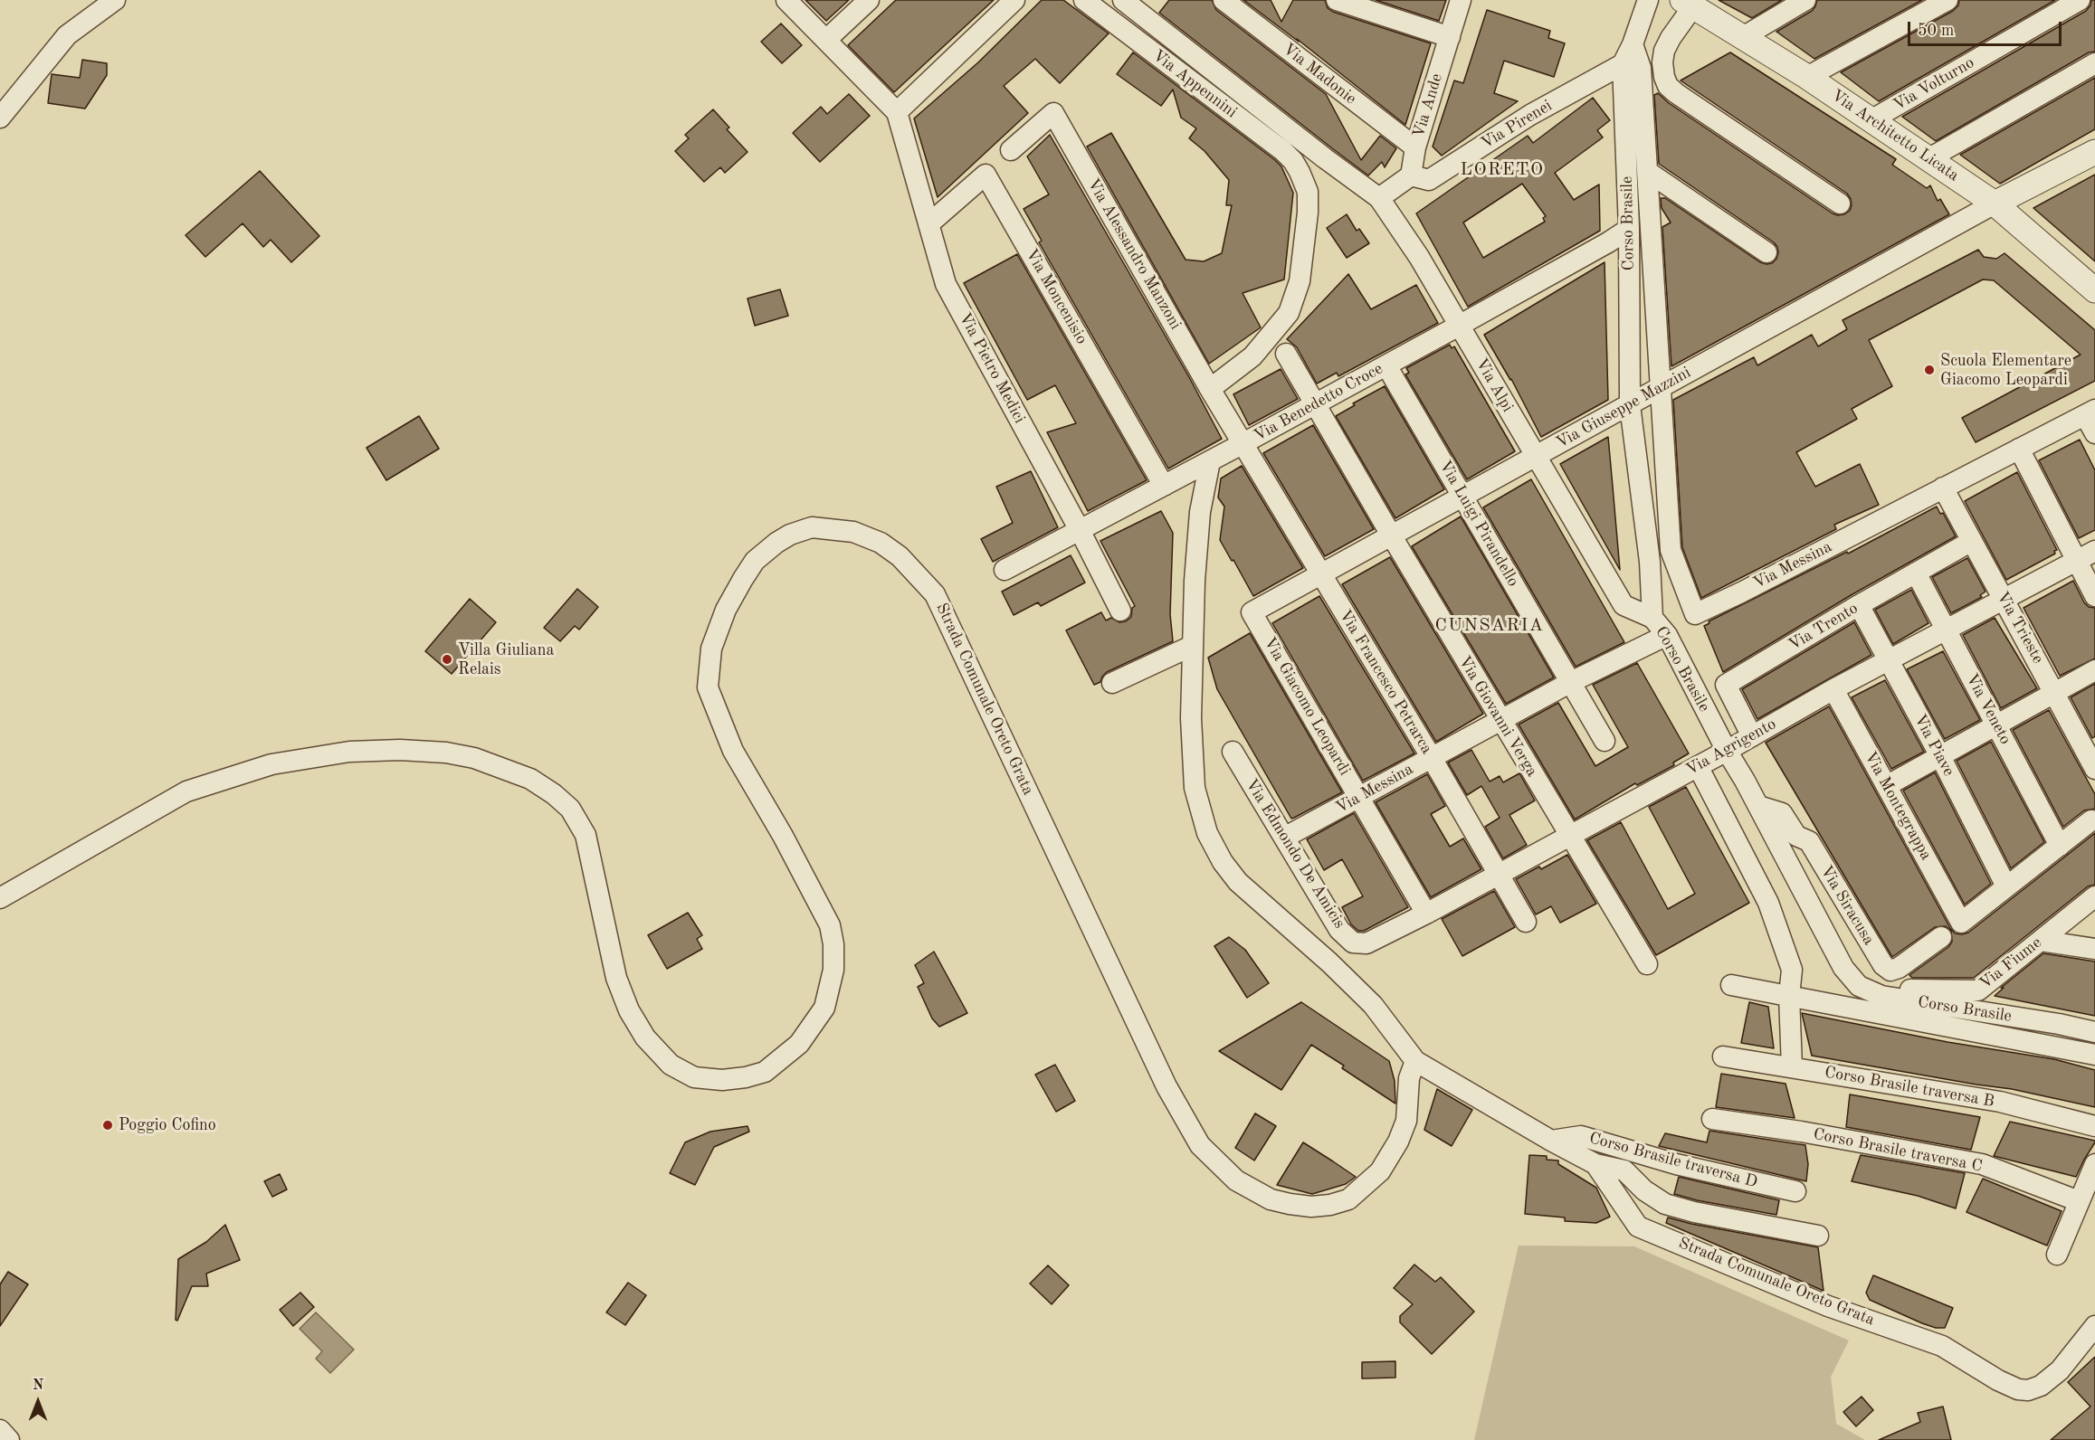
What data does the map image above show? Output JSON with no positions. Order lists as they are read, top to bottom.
{
  "streets": {
    "street": [
      "Via Madonie",
      "Via Appennini",
      "Via Volturno",
      "Via Ande",
      "Via Pirenei",
      "Via Architetto Licata",
      "Corso Brasile",
      "Via Alessandro Manzoni",
      "Via Moncenisio",
      "Via Pietro Medici",
      "Via Alpi",
      "Via Benedetto Croce",
      "Via Giuseppe Mazzini",
      "Via Luigi Pirandello",
      "Via Messina",
      "Via Trento",
      "Via Trieste",
      "Via Francesco Petrarca",
      "Strada Comunale Oreto Grata",
      "Via Giacomo Leopardi",
      "Via Veneto",
      "Via Giovanni Verga",
      "Via Piave",
      "Via Agrigento",
      "Via Montegrappa",
      "Via Edmondo De Amicis",
      "Via Siracusa",
      "Via Fiume",
      "Corso Brasile traversa B",
      "Corso Brasile traversa C",
      "Corso Brasile traversa D"
    ]
  },
  "crossings": [
    ["Via Madonie", "Via Ande"],
    ["Via Appennini", "Via Alessandro Manzoni"],
    ["Via Appennini", "Via Alpi"],
    ["Via Volturno", "Via Architetto Licata"],
    ["Via Ande", "Via Pirenei"],
    ["Via Pirenei", "Corso Brasile"],
    ["Via Architetto Licata", "Via Giuseppe Mazzini"],
    ["Corso Brasile", "Via Alpi"],
    ["Corso Brasile", "Via Benedetto Croce"],
    ["Corso Brasile", "Via Giuseppe Mazzini"],
    ["Corso Brasile", "Via Messina"],
    ["Corso Brasile", "Via Agrigento"],
    ["Corso Brasile", "Via Siracusa"],
    ["Corso Brasile", "Via Fiume"],
    ["Via Alessandro Manzoni", "Via Benedetto Croce"],
    ["Via Alessandro Manzoni", "Via Francesco Petrarca"],
    ["Via Moncenisio", "Via Pietro Medici"],
    ["Via Moncenisio", "Via Benedetto Croce"],
    ["Via Pietro Medici", "Via Benedetto Croce"],
    ["Via Alpi", "Via Benedetto Croce"],
    ["Via Alpi", "Via Giuseppe Mazzini"],
    ["Via Benedetto Croce", "Via Luigi Pirandello"],
    ["Via Benedetto Croce", "Via Francesco Petrarca"],
    ["Via Benedetto Croce", "Via Giovanni Verga"],
    ["Via Giuseppe Mazzini", "Via Luigi Pirandello"],
    ["Via Giuseppe Mazzini", "Via Messina"],
    ["Via Giuseppe Mazzini", "Via Francesco Petrarca"],
    ["Via Giuseppe Mazzini", "Via Giacomo Leopardi"],
    ["Via Giuseppe Mazzini", "Via Giovanni Verga"],
    ["Via Luigi Pirandello", "Via Messina"],
    ["Via Messina", "Via Trieste"],
    ["Via Messina", "Via Francesco Petrarca"],
    ["Via Messina", "Via Giacomo Leopardi"],
    ["Via Messina", "Via Giovanni Verga"],
    ["Via Messina", "Via Edmondo De Amicis"],
    ["Via Trento", "Via Trieste"],
    ["Via Trento", "Via Veneto"],
    ["Via Trento", "Via Piave"],
    ["Via Trento", "Via Agrigento"],
    ["Via Trieste", "Via Agrigento"],
    ["Via Francesco Petrarca", "Via Agrigento"],
    ["Strada Comunale Oreto Grata", "Corso Brasile traversa D"],
    ["Via Giacomo Leopardi", "Via Agrigento"],
    ["Via Veneto", "Via Agrigento"],
    ["Via Giovanni Verga", "Via Agrigento"],
    ["Via Piave", "Via Agrigento"],
    ["Via Piave", "Via Montegrappa"],
    ["Via Agrigento", "Via Montegrappa"],
    ["Via Agrigento", "Via Edmondo De Amicis"]
  ],
  "districts": ["LORETO", "CUNSARIA"],
  "places": ["Scuola Elementare Giacomo Leopardi", "Villa Giuliana Relais", "Poggio Cofino"],
  "scale_bar": "50 m",
  "north": "top"
}
